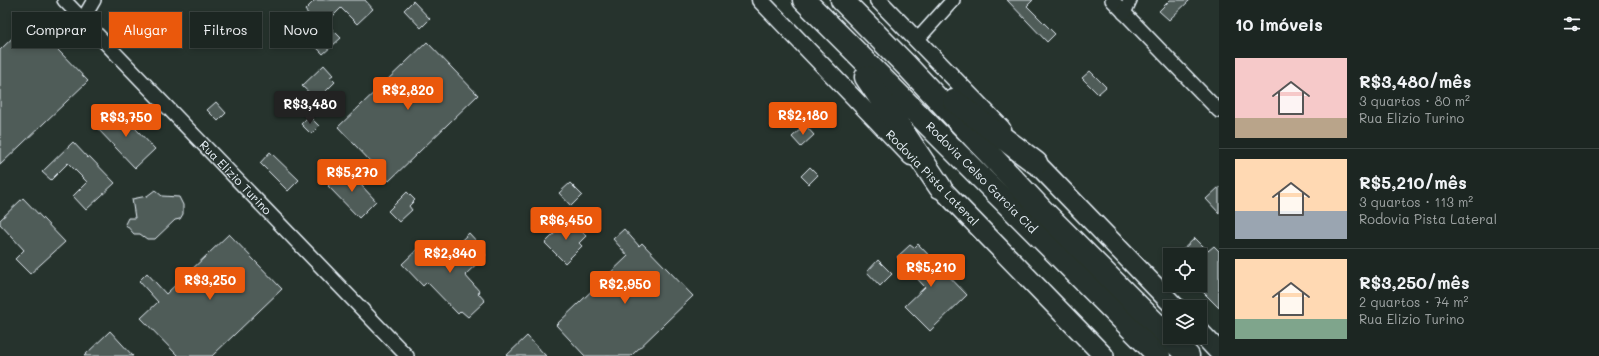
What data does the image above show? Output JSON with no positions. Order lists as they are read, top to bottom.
{
  "streets": {
    "highway": ["Rodovia Celso Garcia Cid"],
    "main road": ["Rodovia Pista Lateral"],
    "street": ["Rua Elizio Turino"]
  },
  "page": {
    "heading": "10 imóveis",
    "chip": [
      "Comprar",
      "Alugar",
      "Filtros",
      "Novo"
    ],
    "list": [
      {
        "name": "R$3,480/mês",
        "note": "3 quartos · 80 m² · Rua Elizio Turino"
      },
      {
        "name": "R$5,210/mês",
        "note": "3 quartos · 113 m² · Rodovia Pista Lateral"
      },
      {
        "name": "R$3,250/mês",
        "note": "2 quartos · 74 m² · Rua Elizio Turino"
      }
    ],
    "price": [
      "R$2,820",
      "R$3,480",
      "R$2,180",
      "R$3,750",
      "R$5,270",
      "R$6,450",
      "R$2,340",
      "R$5,210",
      "R$3,250",
      "R$2,950"
    ]
  }
}
